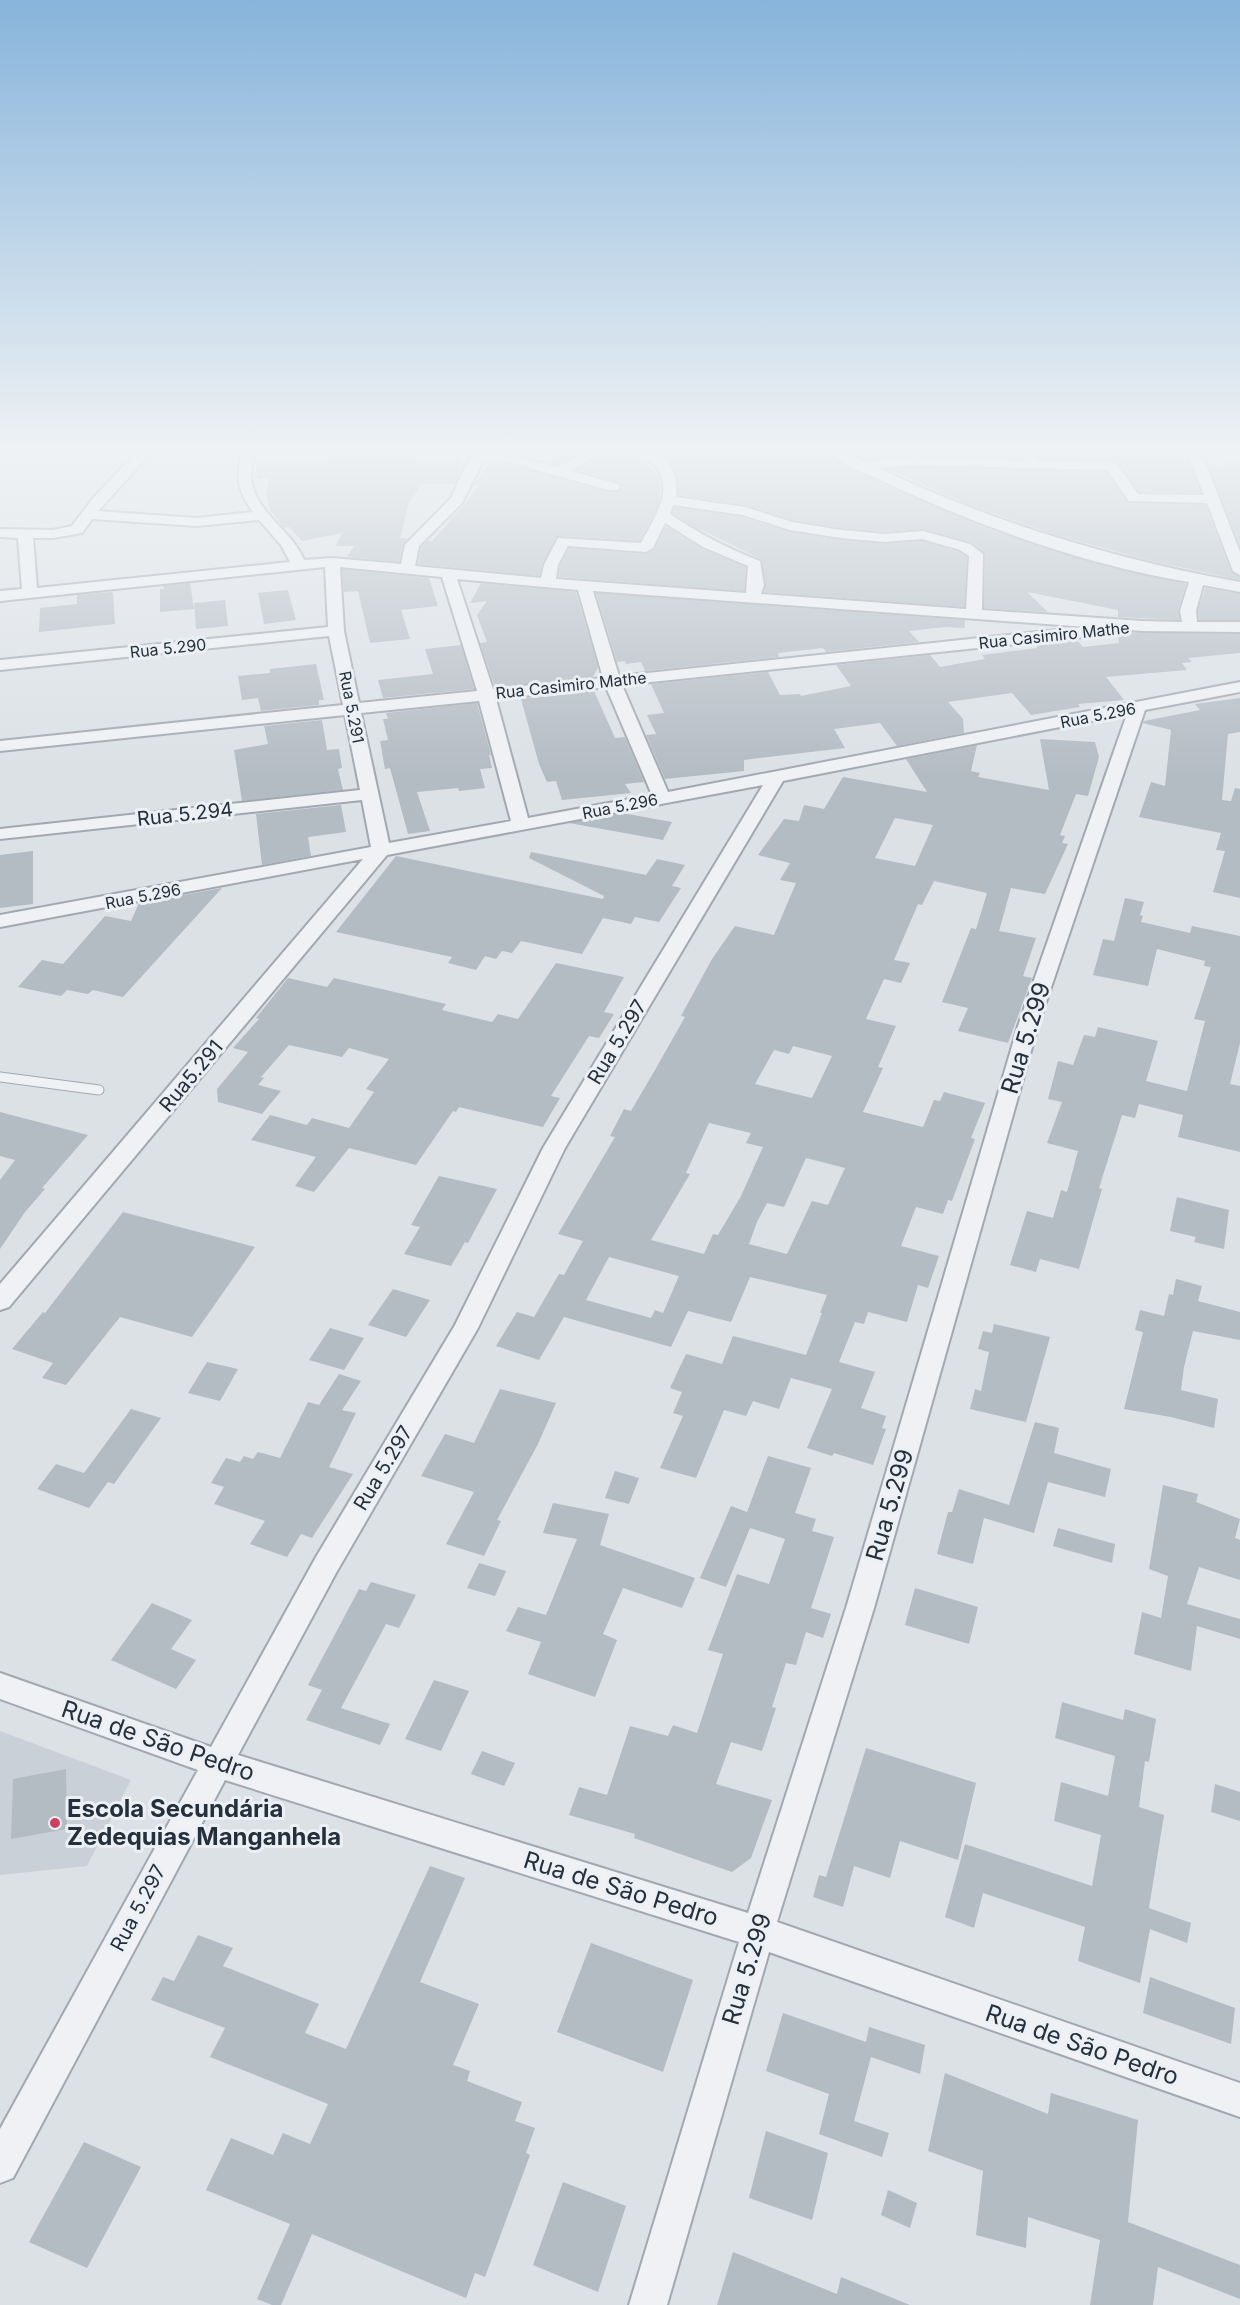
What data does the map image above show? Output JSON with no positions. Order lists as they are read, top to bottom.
{
  "streets": {
    "street": [
      "Rua Casimiro Mathe",
      "Rua 5.290",
      "Rua 5.291",
      "Rua 5.296",
      "Rua 5.294",
      "Rua 5.299",
      "Rua 5.297",
      "Rua5.291",
      "Rua de São Pedro"
    ]
  },
  "crossings": [
    ["Rua Casimiro Mathe", "Rua 5.291"],
    ["Rua 5.290", "Rua 5.291"],
    ["Rua 5.291", "Rua 5.296"],
    ["Rua 5.291", "Rua 5.294"],
    ["Rua 5.291", "Rua5.291"],
    ["Rua 5.296", "Rua 5.299"],
    ["Rua 5.296", "Rua 5.297"],
    ["Rua 5.296", "Rua5.291"],
    ["Rua 5.299", "Rua de São Pedro"],
    ["Rua 5.297", "Rua de São Pedro"]
  ],
  "places": ["Escola Secundária Zedequias Manganhela"]
}
